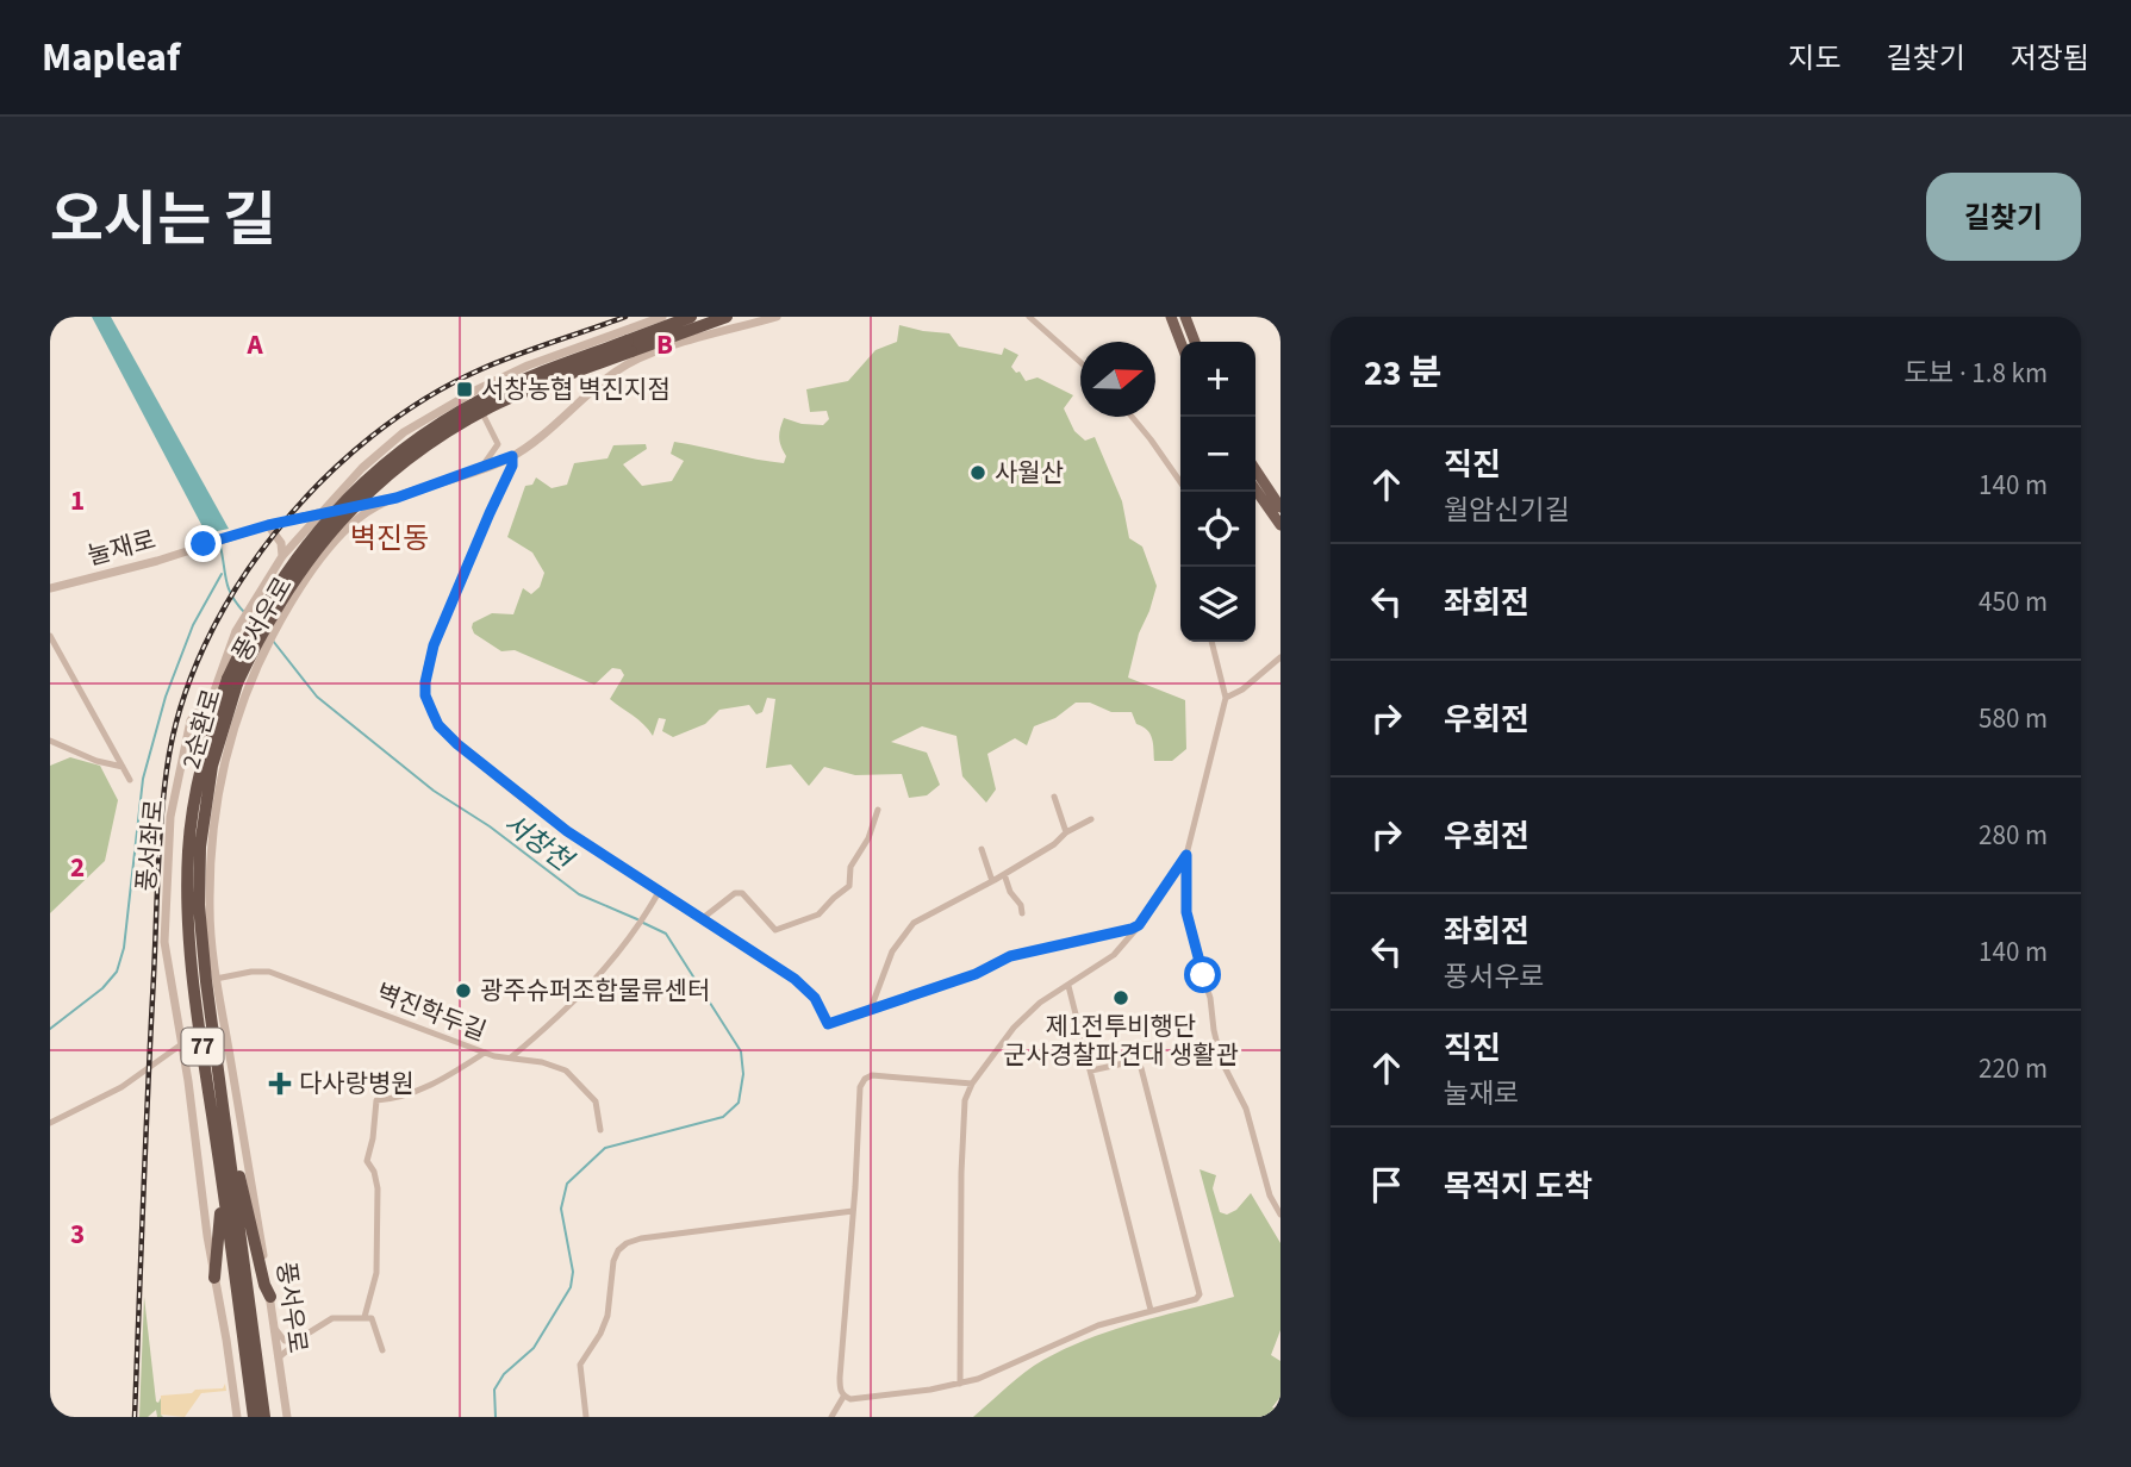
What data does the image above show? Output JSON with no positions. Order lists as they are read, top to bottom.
{
  "streets": {
    "highway": ["2순환로", "77"],
    "street": [
      "눌재로",
      "풍서우로",
      "풍서좌로",
      "벽진학두길"
    ]
  },
  "crossings": [
    ["눌재로", "풍서우로"],
    ["눌재로", "풍서좌로"],
    ["풍서우로", "벽진학두길"]
  ],
  "districts": ["벽진동"],
  "water": ["서창천"],
  "places": {
    "transit": ["서창농협 벽진지점"],
    "other": ["사월산", "광주슈퍼조합물류센터", "제1전투비행단 군사경찰파견대 생활관"],
    "health": ["다사랑병원"]
  },
  "north": "right",
  "page": {
    "header": "Mapleaf",
    "nav": ["지도", "길찾기", "저장됨"],
    "title": "오시는 길",
    "buttons": "길찾기",
    "heading": ["23 분", "도보 · 1.8 km"],
    "map_buttons": ["+", "−"],
    "list": [
      ["직진", "월암신기길", "140 m"],
      ["좌회전", "450 m"],
      ["우회전", "580 m"],
      ["우회전", "280 m"],
      ["좌회전", "풍서우로", "140 m"],
      ["직진", "눌재로", "220 m"],
      "목적지 도착"
    ]
  },
  "grid": {
    "columns": ["A", "B"],
    "rows": ["1", "2", "3"]
  }
}
